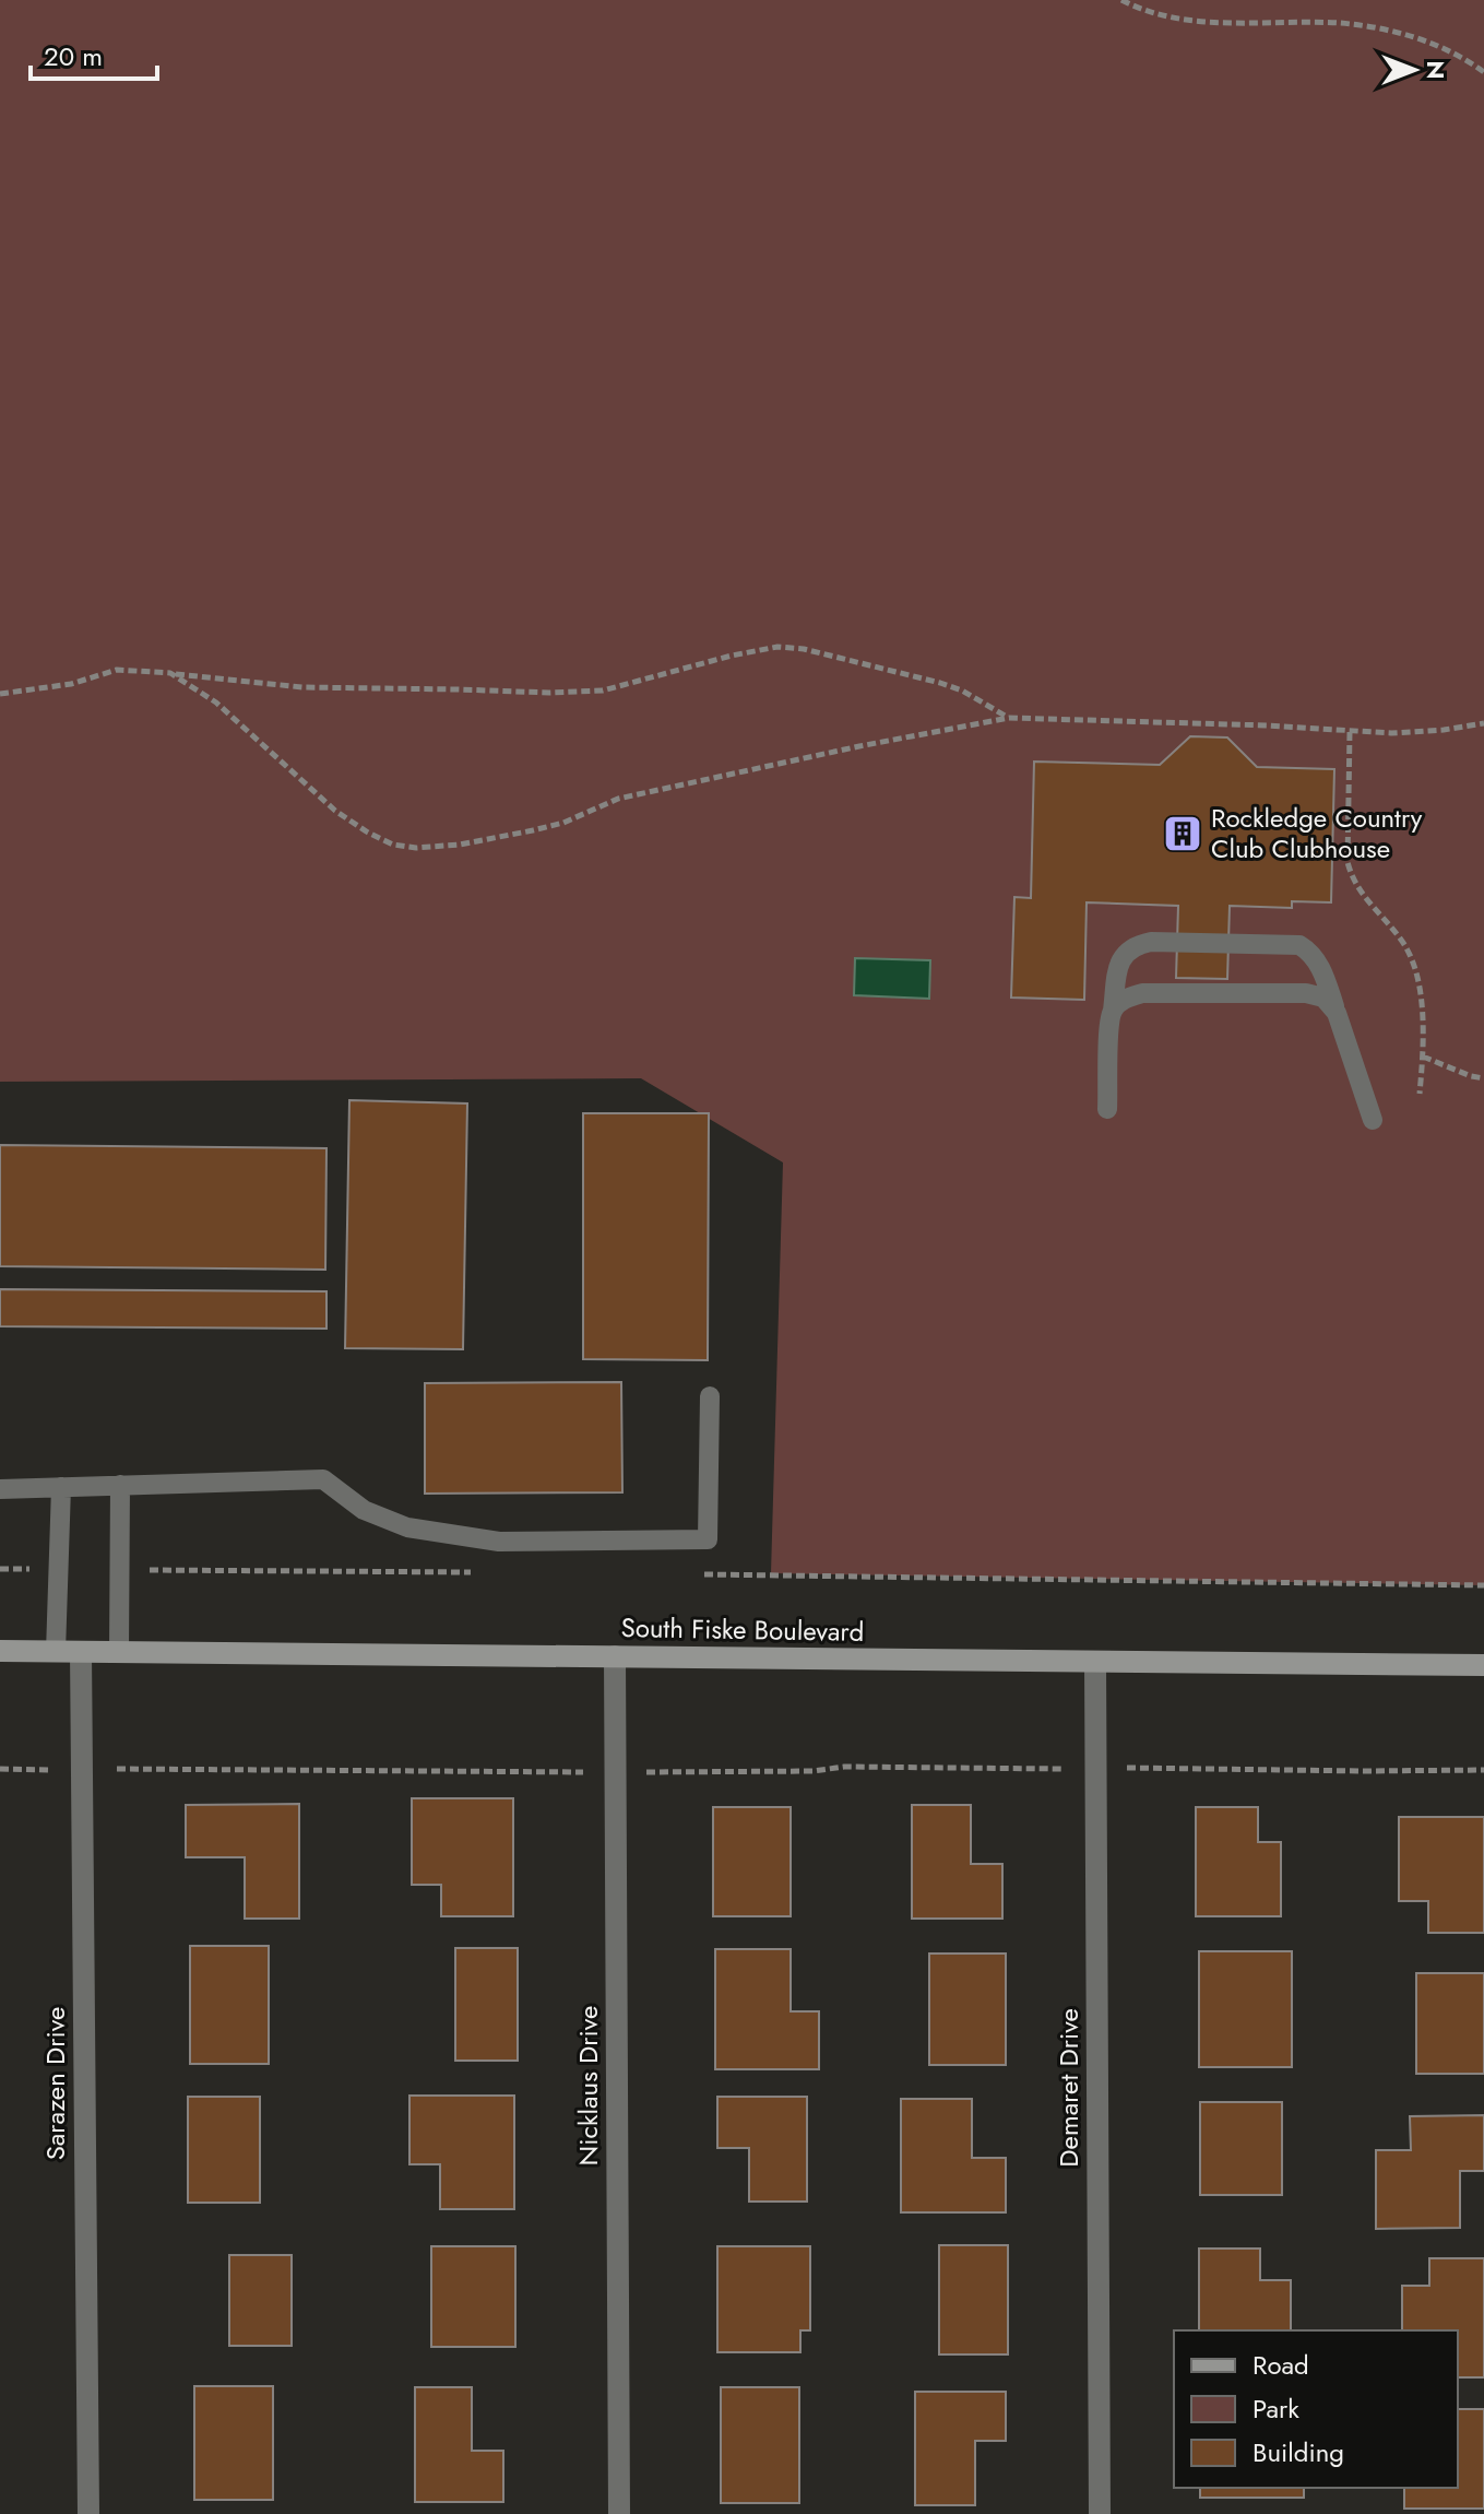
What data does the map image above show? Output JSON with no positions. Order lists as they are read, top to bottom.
{
  "streets": {
    "main road": ["South Fiske Boulevard"],
    "street": ["Sarazen Drive", "Nicklaus Drive", "Demaret Drive"]
  },
  "crossings": [
    ["South Fiske Boulevard", "Sarazen Drive"],
    ["South Fiske Boulevard", "Nicklaus Drive"],
    ["South Fiske Boulevard", "Demaret Drive"]
  ],
  "places": {
    "building": ["Rockledge Country Club Clubhouse"]
  },
  "legend": ["Road", "Park", "Building"],
  "scale_bar": "20 m",
  "north": "right"
}
